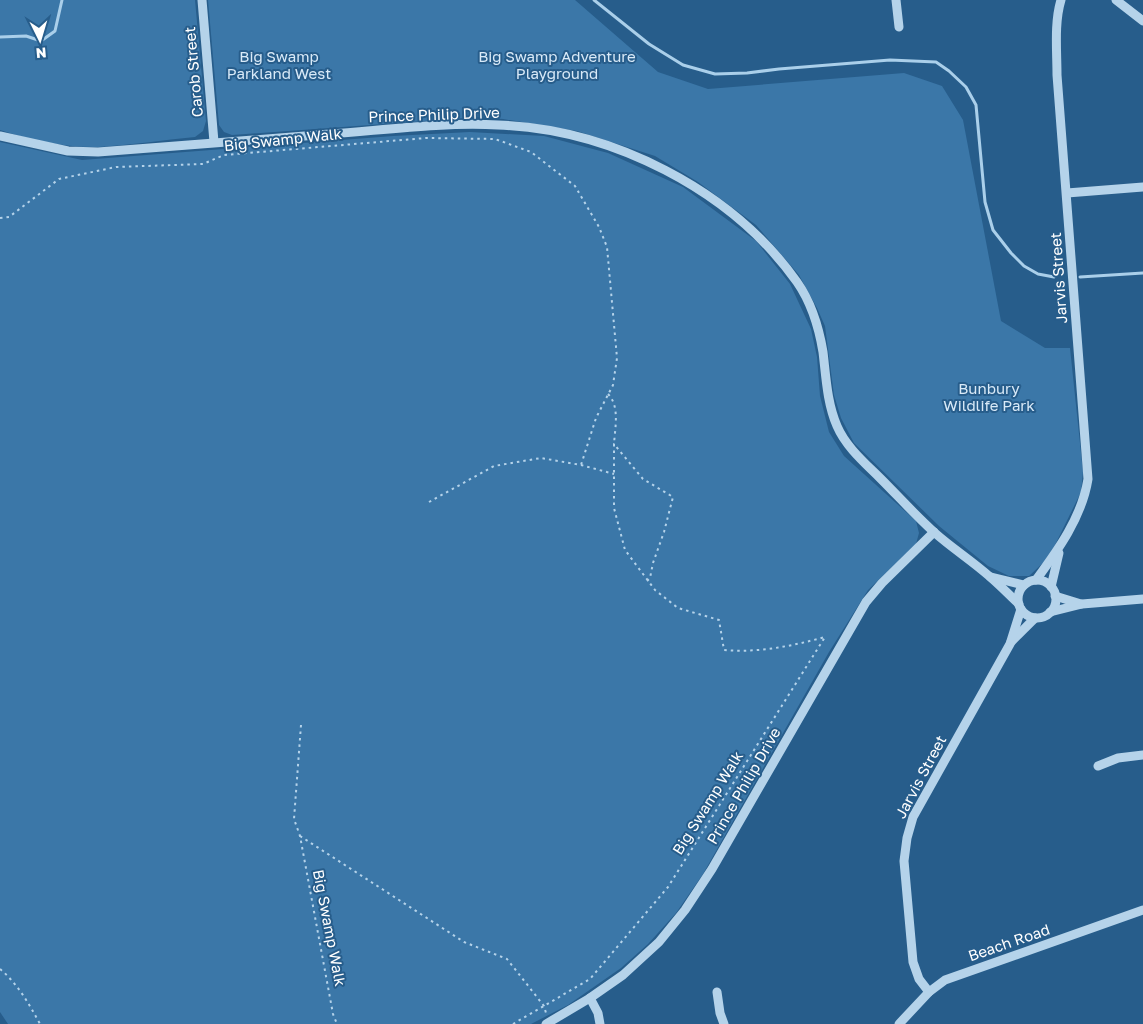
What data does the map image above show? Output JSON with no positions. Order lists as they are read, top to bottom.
{
  "streets": {
    "street": [
      "Carob Street",
      "Prince Philip Drive",
      "Jarvis Street",
      "Beach Road"
    ],
    "path": ["Big Swamp Walk"]
  },
  "crossings": [
    ["Carob Street", "Prince Philip Drive"],
    ["Prince Philip Drive", "Jarvis Street"],
    ["Jarvis Street", "Beach Road"]
  ],
  "parks": ["Big Swamp Parkland West", "Big Swamp Adventure Playground", "Bunbury Wildlife Park"],
  "north": "bottom"
}
